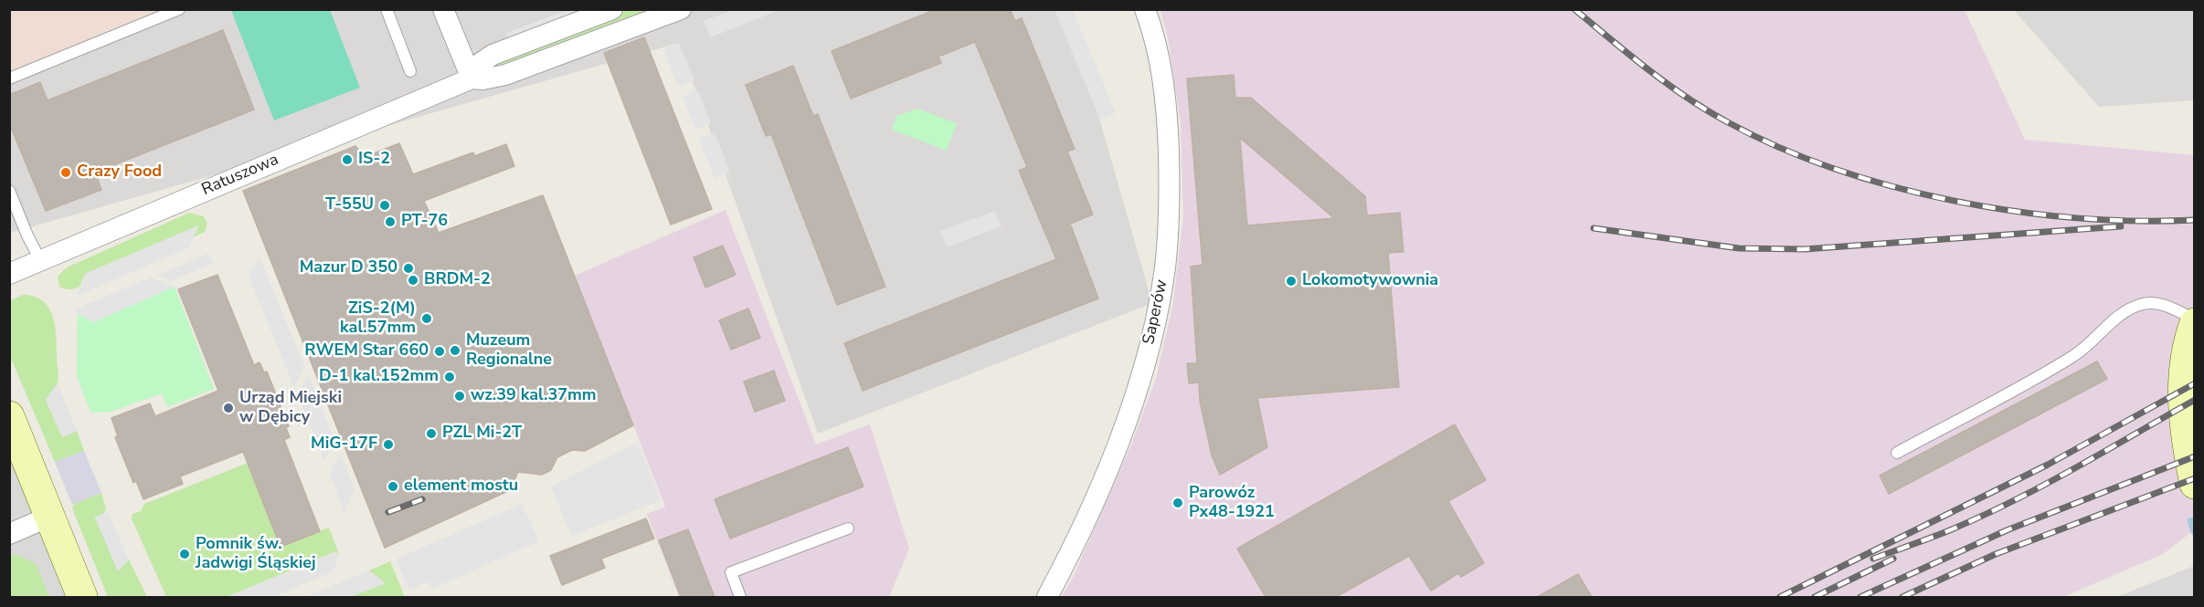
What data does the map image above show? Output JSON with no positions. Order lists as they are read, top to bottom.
{
  "streets": {
    "street": ["Ratuszowa", "Saperów"]
  },
  "places": [
    "IS-2",
    "Crazy Food",
    "T-55U",
    "PT-76",
    "Mazur D 350",
    "BRDM-2",
    "Lokomotywownia",
    "ZiS-2(M) kal.57mm",
    "Muzeum Regionalne",
    "RWEM Star 660",
    "D-1 kal.152mm",
    "wz.39 kal.37mm",
    "Urząd Miejski w Dębicy",
    "PZL Mi-2T",
    "MiG-17F",
    "element mostu",
    "Parowóz Px48-1921",
    "Pomnik św. Jadwigi Śląskiej"
  ]
}
